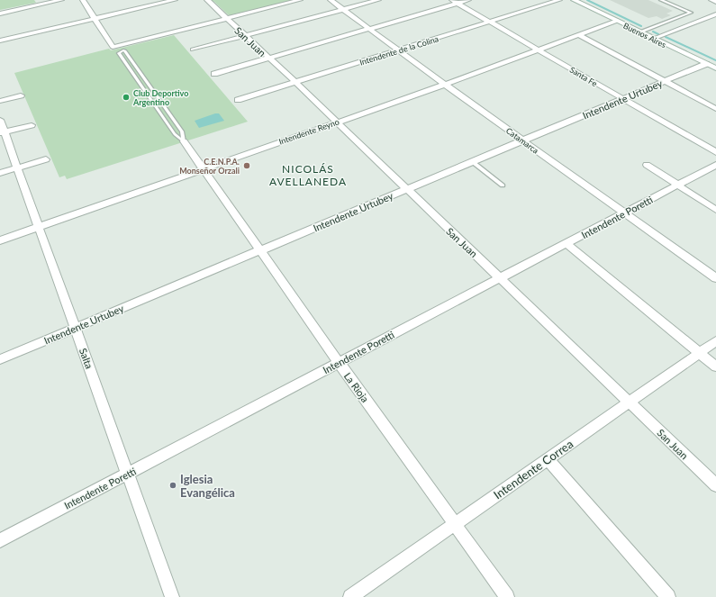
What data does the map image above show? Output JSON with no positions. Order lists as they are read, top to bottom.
{
  "streets": {
    "main road": ["Buenos Aires"],
    "street": [
      "San Juan",
      "Intendente de la Colina",
      "Santa Fe",
      "Intendente Urtubey",
      "Intendente Reyno",
      "Catamarca",
      "Intendente Poretti",
      "Salta",
      "La Rioja",
      "Intendente Correa"
    ]
  },
  "crossings": [
    ["Buenos Aires", "Intendente Urtubey"],
    ["Buenos Aires", "Intendente Reyno"],
    ["San Juan", "Intendente de la Colina"],
    ["San Juan", "Intendente Urtubey"],
    ["San Juan", "Intendente Reyno"],
    ["San Juan", "Intendente Poretti"],
    ["San Juan", "Intendente Correa"],
    ["Intendente de la Colina", "Santa Fe"],
    ["Intendente de la Colina", "Catamarca"],
    ["Santa Fe", "Intendente Urtubey"],
    ["Santa Fe", "Intendente Reyno"],
    ["Intendente Urtubey", "Catamarca"],
    ["Intendente Urtubey", "Salta"],
    ["Intendente Urtubey", "La Rioja"],
    ["Intendente Reyno", "Catamarca"],
    ["Intendente Reyno", "Salta"],
    ["Intendente Reyno", "La Rioja"],
    ["Catamarca", "Intendente Poretti"],
    ["Intendente Poretti", "Salta"],
    ["Intendente Poretti", "La Rioja"],
    ["La Rioja", "Intendente Correa"]
  ],
  "districts": ["NICOLÁS AVELLANEDA"],
  "places": ["Club Deportivo Argentino", "C.E.N.P.A. Monseñor Orzali", "Iglesia Evangélica"]
}
